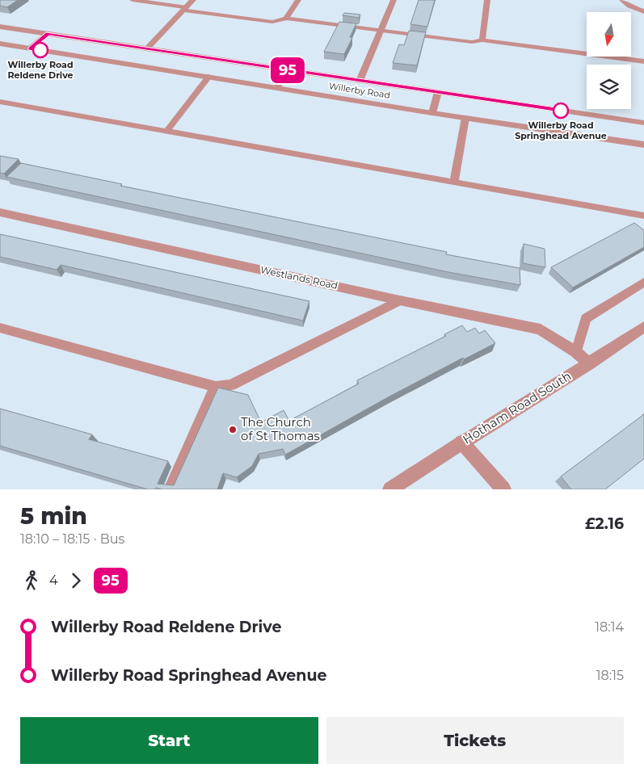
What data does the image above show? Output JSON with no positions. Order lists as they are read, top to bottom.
{
  "streets": {
    "street": ["Willerby Road", "Westlands Road", "Hotham Road South"]
  },
  "crossings": [
    ["Westlands Road", "Hotham Road South"]
  ],
  "places": ["Willerby Road Reldene Drive", "Willerby Road Springhead Avenue", "The Church of St Thomas"],
  "lines": ["bus line 95"],
  "north": "bottom",
  "page": {
    "on_map": "95",
    "heading": ["5 min", "18:10 – 18:15 · Bus", "£2.16"],
    "legs": ["4", "95"],
    "list": [
      {
        "name": "Willerby Road Reldene Drive",
        "value": "18:14"
      },
      {
        "name": "Willerby Road Springhead Avenue",
        "value": "18:15"
      }
    ],
    "buttons": ["Start", "Tickets"]
  }
}
